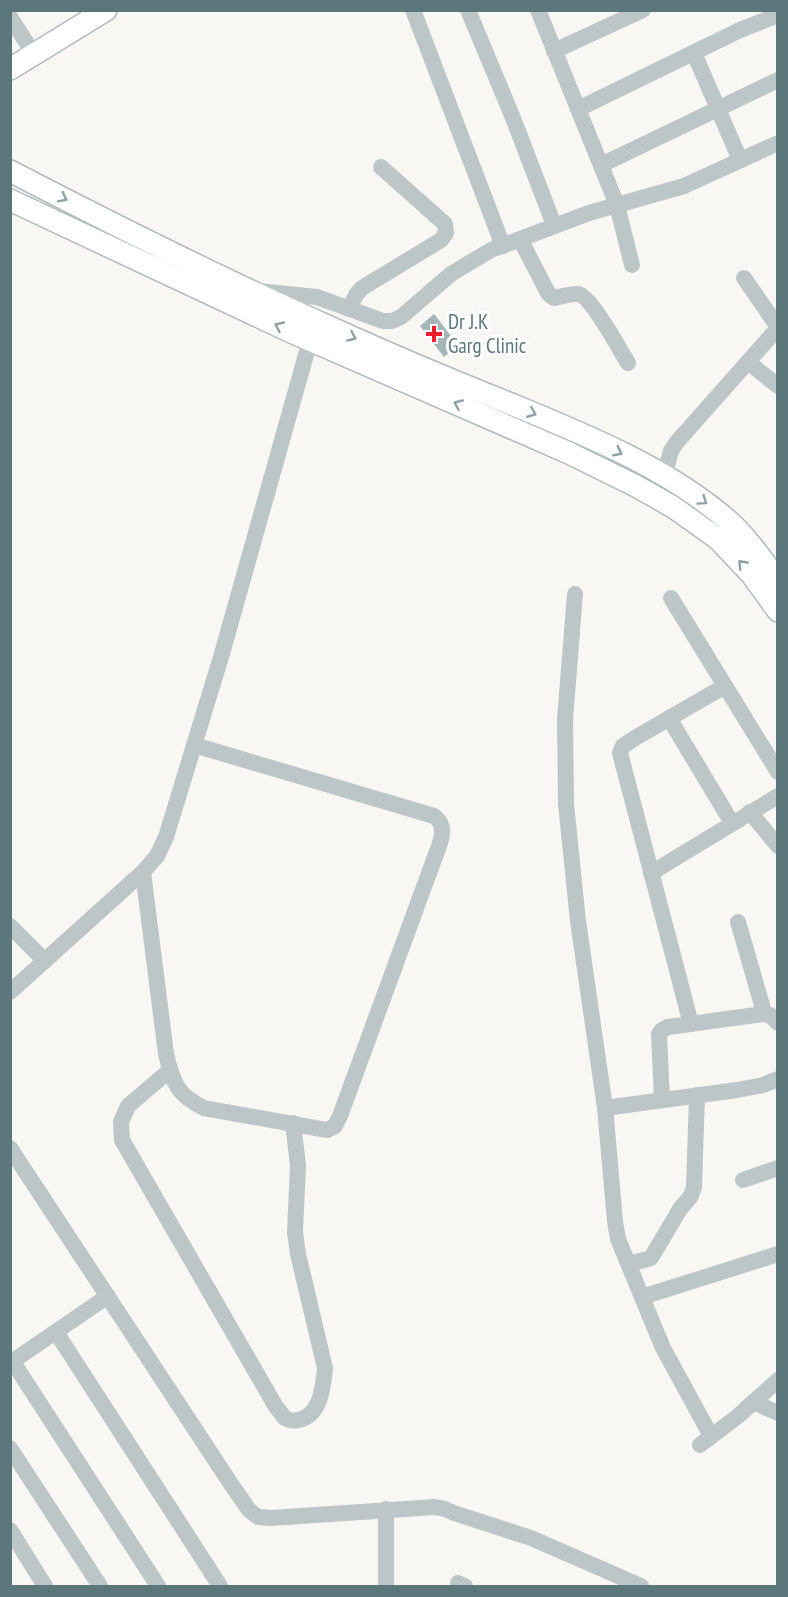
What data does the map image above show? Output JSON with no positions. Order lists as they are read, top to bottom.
{
  "places": {
    "health": ["Dr J.K Garg Clinic"]
  }
}
